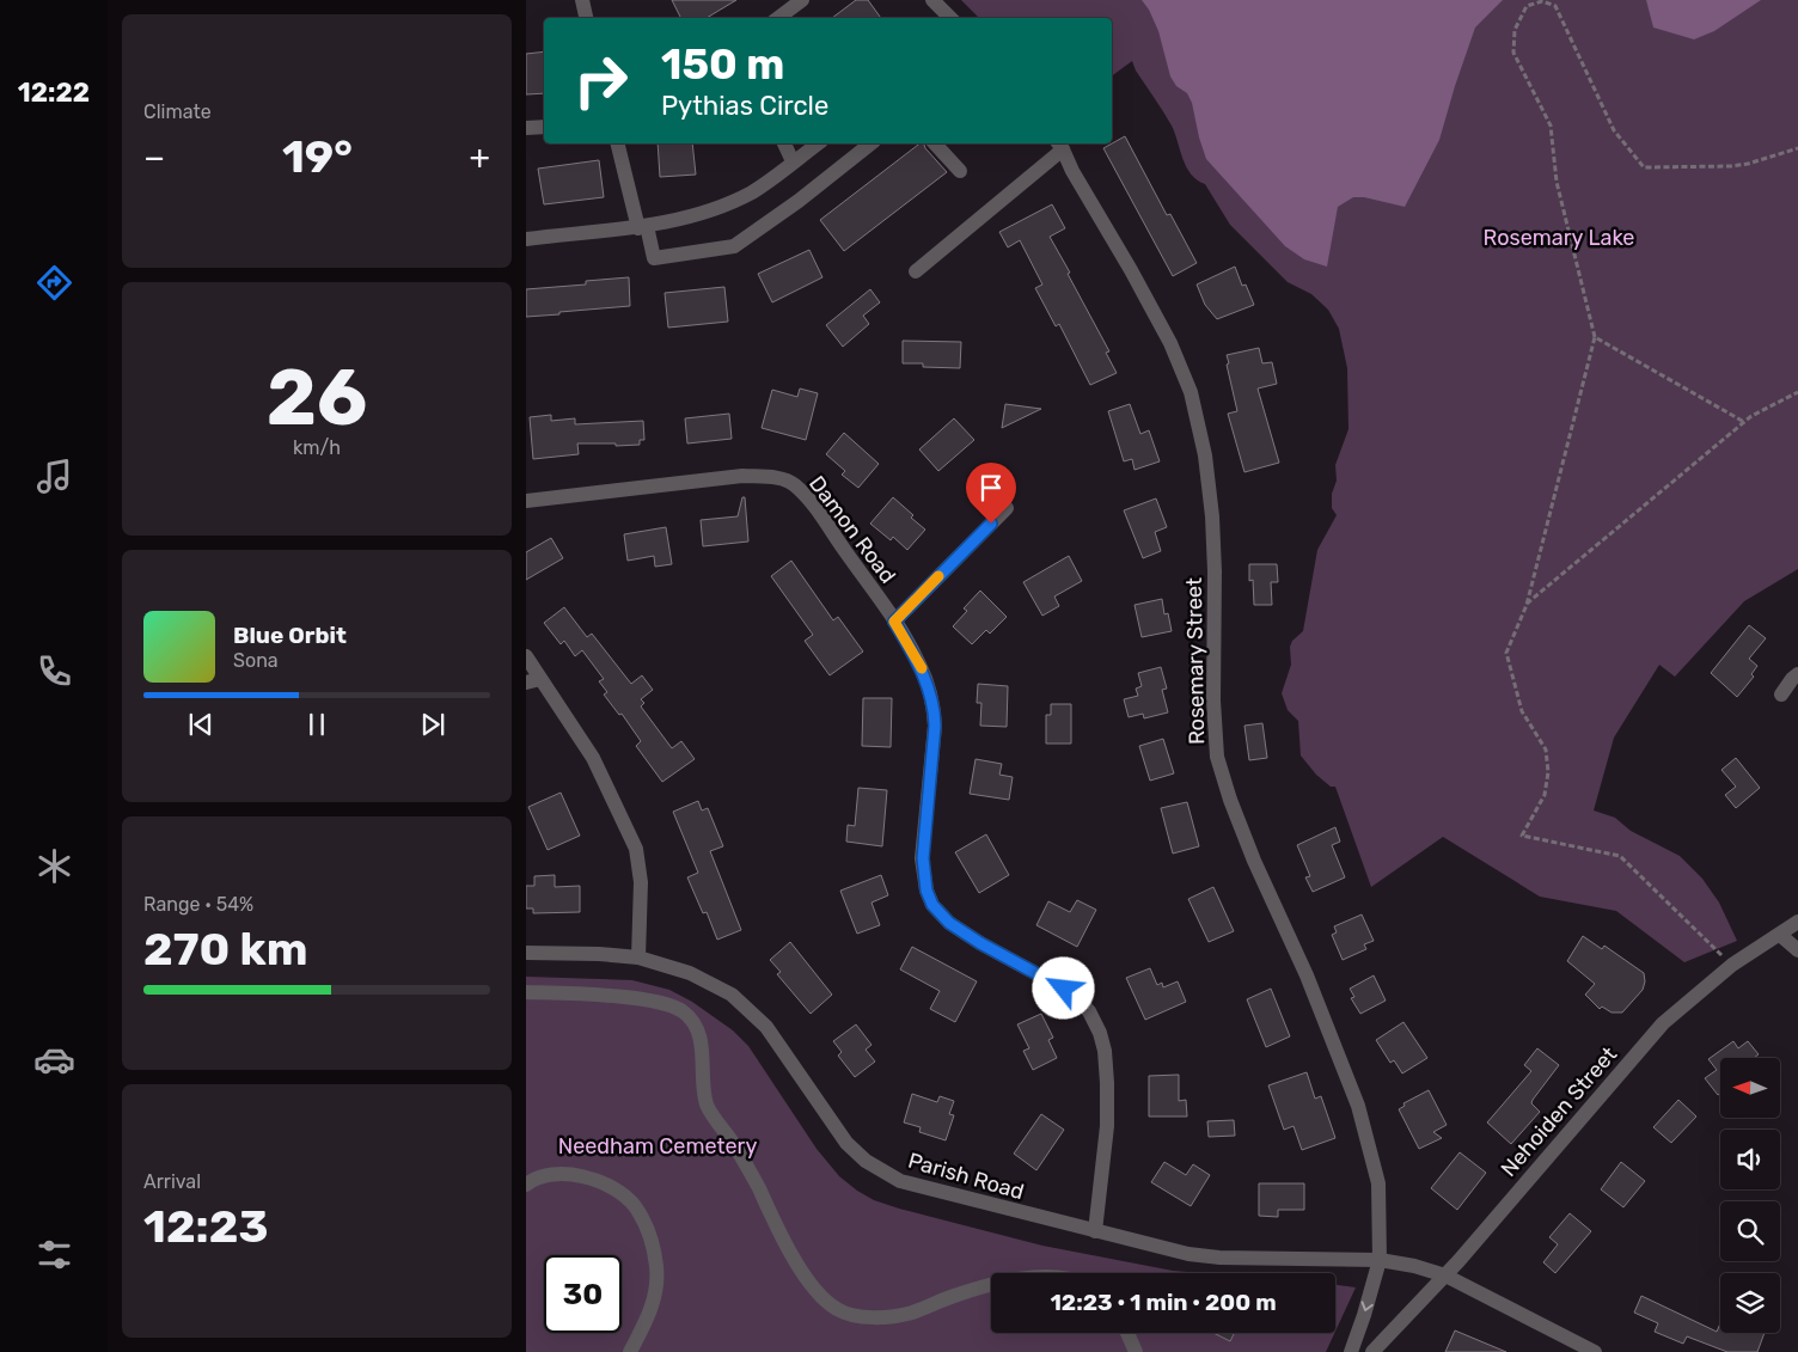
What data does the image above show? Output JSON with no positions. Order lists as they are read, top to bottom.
{
  "streets": {
    "street": [
      "Damon Road",
      "Rosemary Street",
      "Nehoiden Street",
      "Parish Road"
    ]
  },
  "crossings": [
    ["Damon Road", "Parish Road"],
    ["Rosemary Street", "Parish Road"],
    ["Nehoiden Street", "Parish Road"]
  ],
  "parks": ["Rosemary Lake", "Needham Cemetery"],
  "north": "left",
  "page": {
    "tabs": "12:22",
    "tile": [
      "Climate",
      ["26", "km/h"],
      ["Range · 54%", "270 km"],
      ["Arrival", "12:23"]
    ],
    "turn": ["150 m", "Pythias Circle"],
    "heat": ["−", "19°", "+"],
    "song": ["Blue Orbit", "Sona"],
    "limit": "30",
    "trip": "12:23 · 1 min · 200 m"
  }
}
